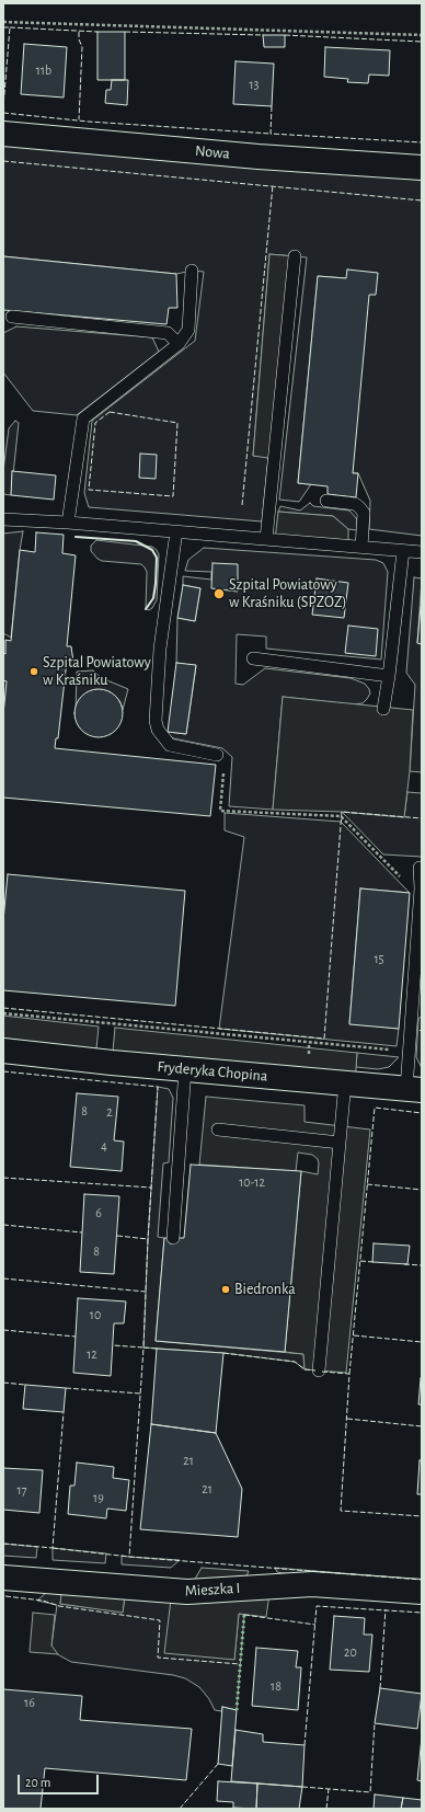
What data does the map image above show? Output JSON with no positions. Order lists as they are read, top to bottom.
{
  "streets": {
    "street": ["Nowa", "Fryderyka Chopina", "Mieszka I"]
  },
  "places": ["Szpital Powiatowy w Kraśniku (SPZOZ)", "Szpital Powiatowy w Kraśniku", "Biedronka"],
  "house_numbers": [
    "11b",
    "13",
    "15",
    "8",
    "2",
    "4",
    "10-12",
    "6",
    "8",
    "10",
    "12",
    "21",
    "21",
    "17",
    "19",
    "20",
    "18",
    "16"
  ],
  "scale_bar": "20 m"
}
